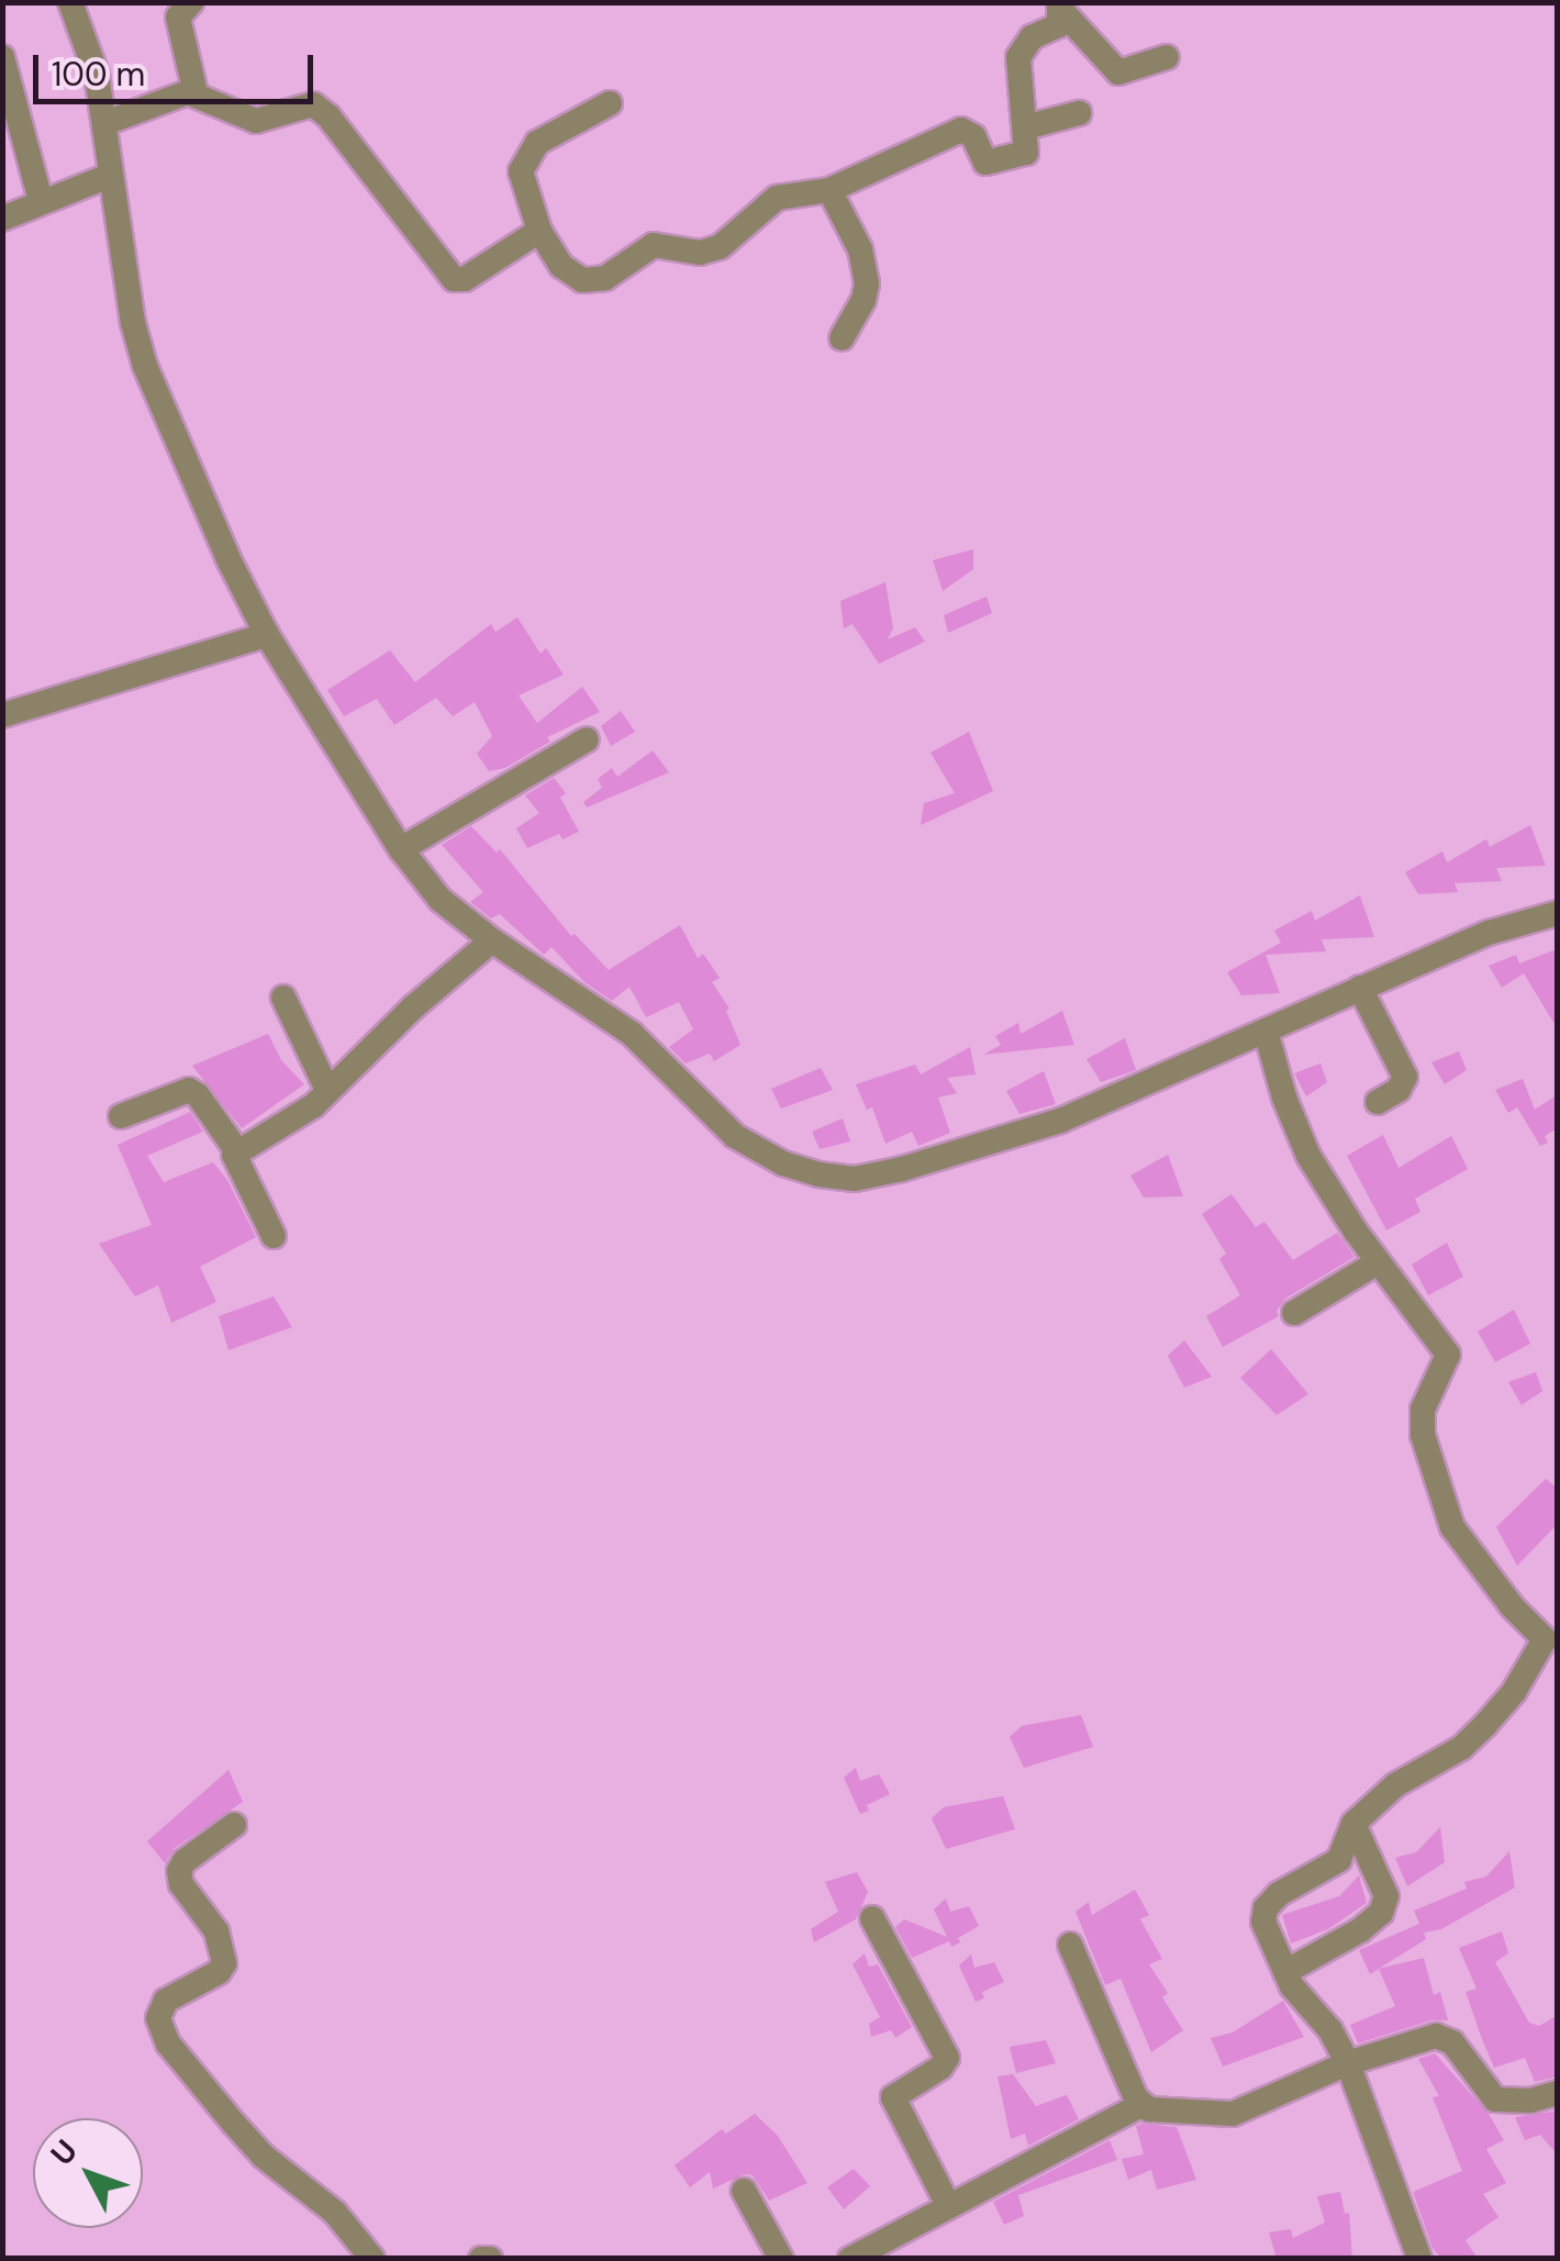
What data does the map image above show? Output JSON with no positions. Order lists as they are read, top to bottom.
{
  "scale_bar": "100 m",
  "north": "top left"
}
